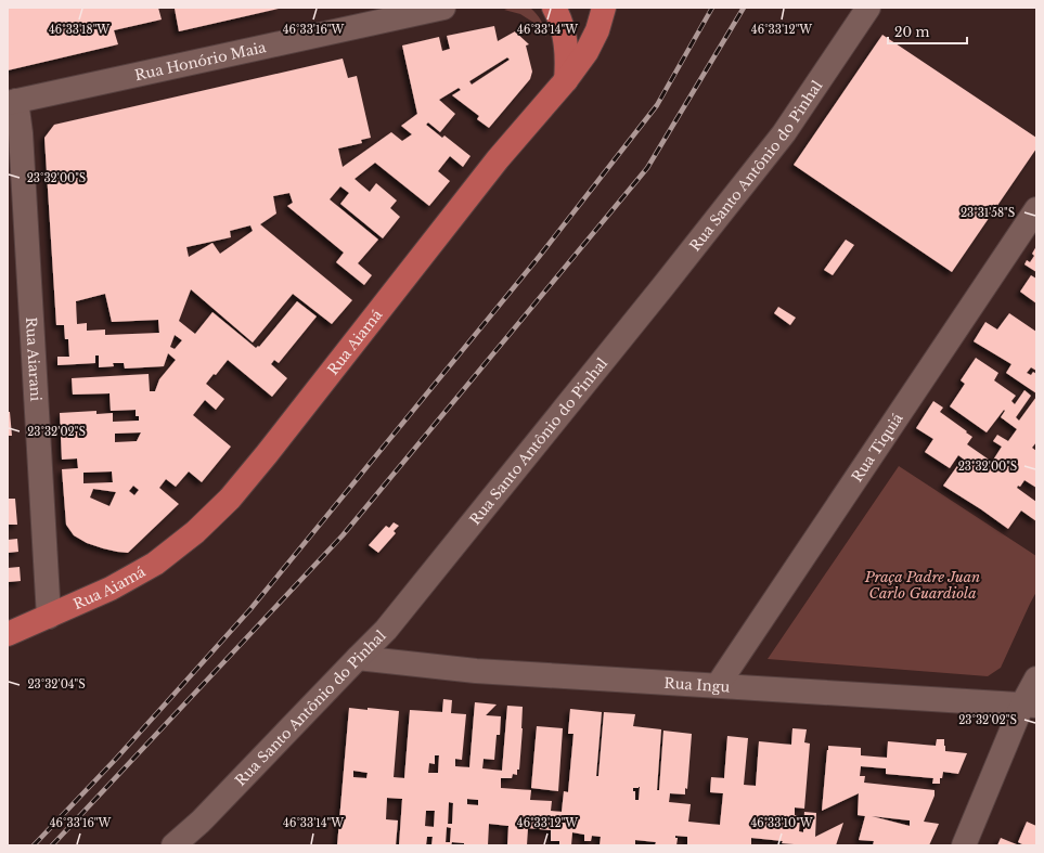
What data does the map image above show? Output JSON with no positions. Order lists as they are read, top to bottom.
{
  "streets": {
    "main road": ["Rua Aiamá"],
    "street": [
      "Rua Honório Maia",
      "Rua Santo Antônio do Pinhal",
      "Rua Aiarani",
      "Rua Tiquiá",
      "Rua Ingu"
    ]
  },
  "crossings": [
    ["Rua Honório Maia", "Rua Aiarani"],
    ["Rua Santo Antônio do Pinhal", "Rua Ingu"],
    ["Rua Aiamá", "Rua Aiarani"],
    ["Rua Tiquiá", "Rua Ingu"]
  ],
  "parks": ["Praça Padre Juan Carlo Guardiola"],
  "scale_bar": "20 m",
  "coordinates": [
    "46°33'18\"W",
    "46°33'16\"W",
    "46°33'14\"W",
    "46°33'12\"W",
    "23°32'00\"S",
    "23°31'58\"S",
    "23°32'02\"S",
    "23°32'04\"S",
    "46°33'10\"W"
  ]
}
